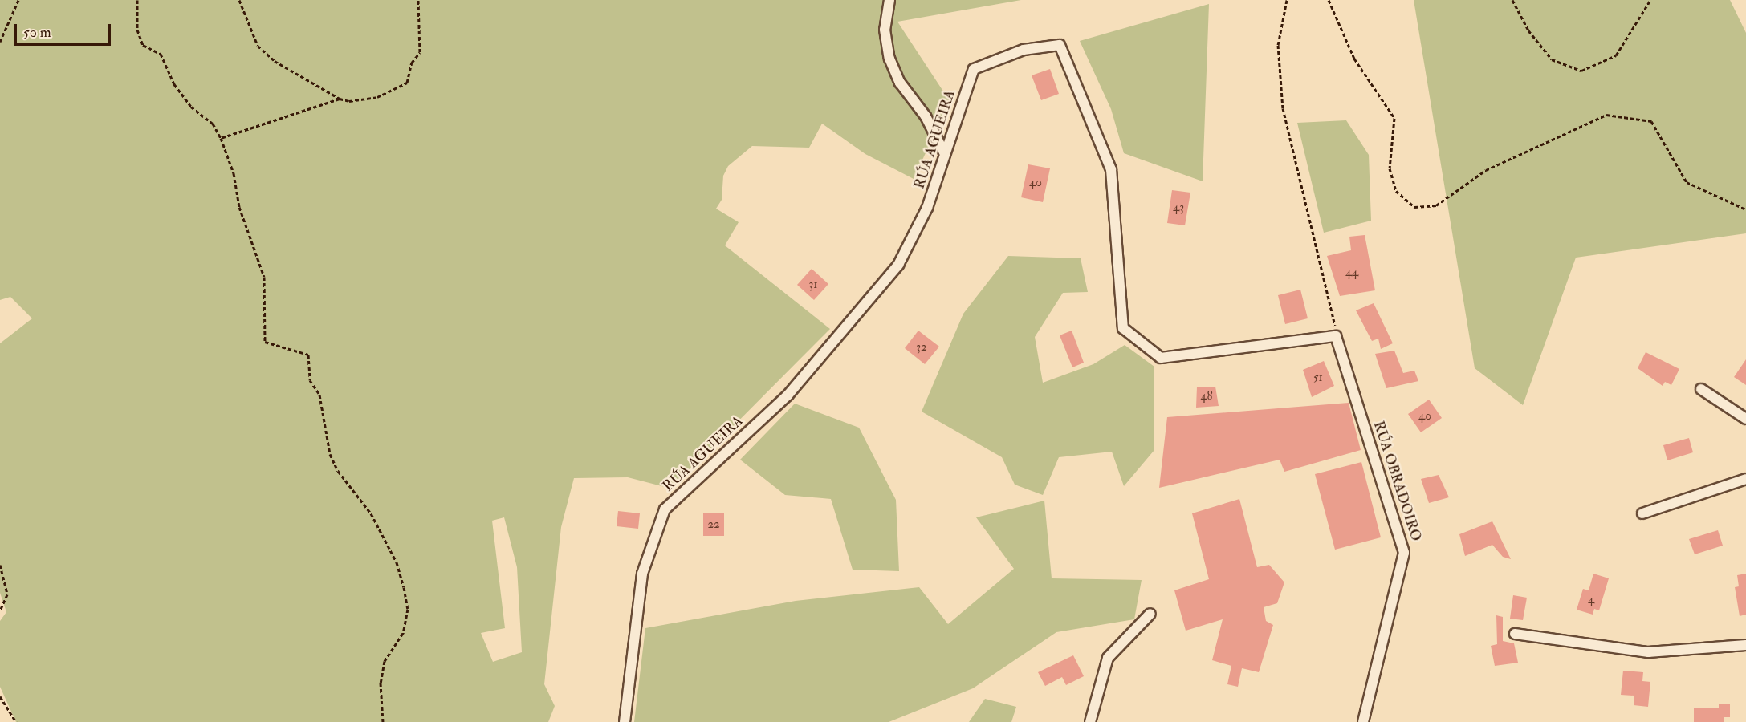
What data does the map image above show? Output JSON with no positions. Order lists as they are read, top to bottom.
{
  "streets": {
    "street": ["RÚA AGUEIRA", "RÚA OBRADOIRO"]
  },
  "crossings": [
    ["RÚA AGUEIRA", "RÚA OBRADOIRO"]
  ],
  "house_numbers": [
    "40",
    "43",
    "44",
    "31",
    "32",
    "51",
    "48",
    "40",
    "22",
    "4"
  ],
  "scale_bar": "50 m"
}
